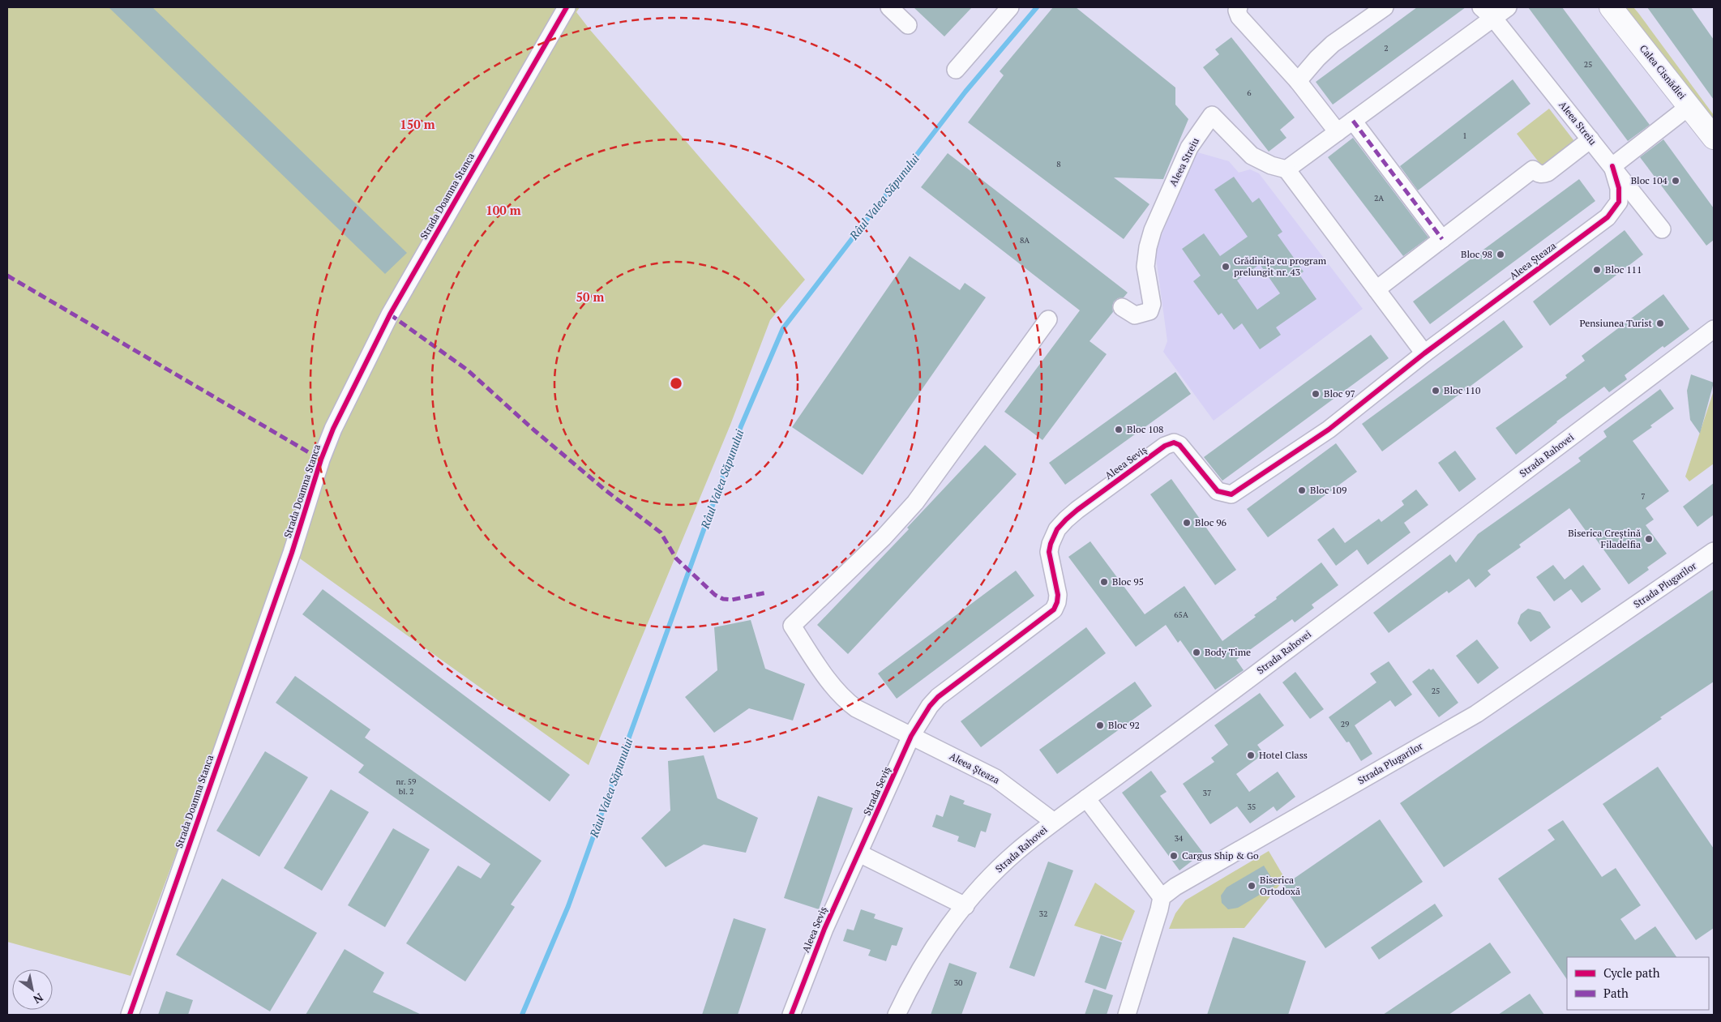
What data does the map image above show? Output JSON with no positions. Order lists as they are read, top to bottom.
{
  "streets": {
    "main road": ["Calea Cisnădiei"],
    "street": [
      "Aleea Streiu",
      "Strada Doamna Stanca",
      "Aleea Șteaza",
      "Strada Rahovei",
      "Aleea Seviș",
      "Strada Plugarilor",
      "Strada Seviș"
    ]
  },
  "crossings": [
    ["Aleea Streiu", "Aleea Șteaza"],
    ["Aleea Șteaza", "Strada Rahovei"],
    ["Aleea Șteaza", "Aleea Seviș"],
    ["Aleea Șteaza", "Strada Seviș"],
    ["Aleea Seviș", "Strada Seviș"]
  ],
  "water": ["Râul Valea Săpunului"],
  "places": [
    "Bloc 104",
    "Bloc 98",
    "Grădinița cu program prelungit nr. 43",
    "Bloc 111",
    "Pensiunea Turist",
    "Bloc 110",
    "Bloc 97",
    "Bloc 108",
    "Bloc 109",
    "Bloc 96",
    "Biserica Creștină Filadelfia",
    "Bloc 95",
    "Body Time",
    "Bloc 92",
    "Hotel Class",
    "Cargus Ship & Go",
    "Biserica Ortodoxă"
  ],
  "house_numbers": [
    "2",
    "25",
    "6",
    "1",
    "8",
    "2A",
    "8A",
    "7",
    "65A",
    "25",
    "29",
    "nr. 59 bl. 2",
    "37",
    "35",
    "34",
    "32",
    "30"
  ],
  "legend": ["Cycle path", "Path"],
  "north": "bottom right",
  "rings": ["150 m", "100 m", "50 m"]
}
